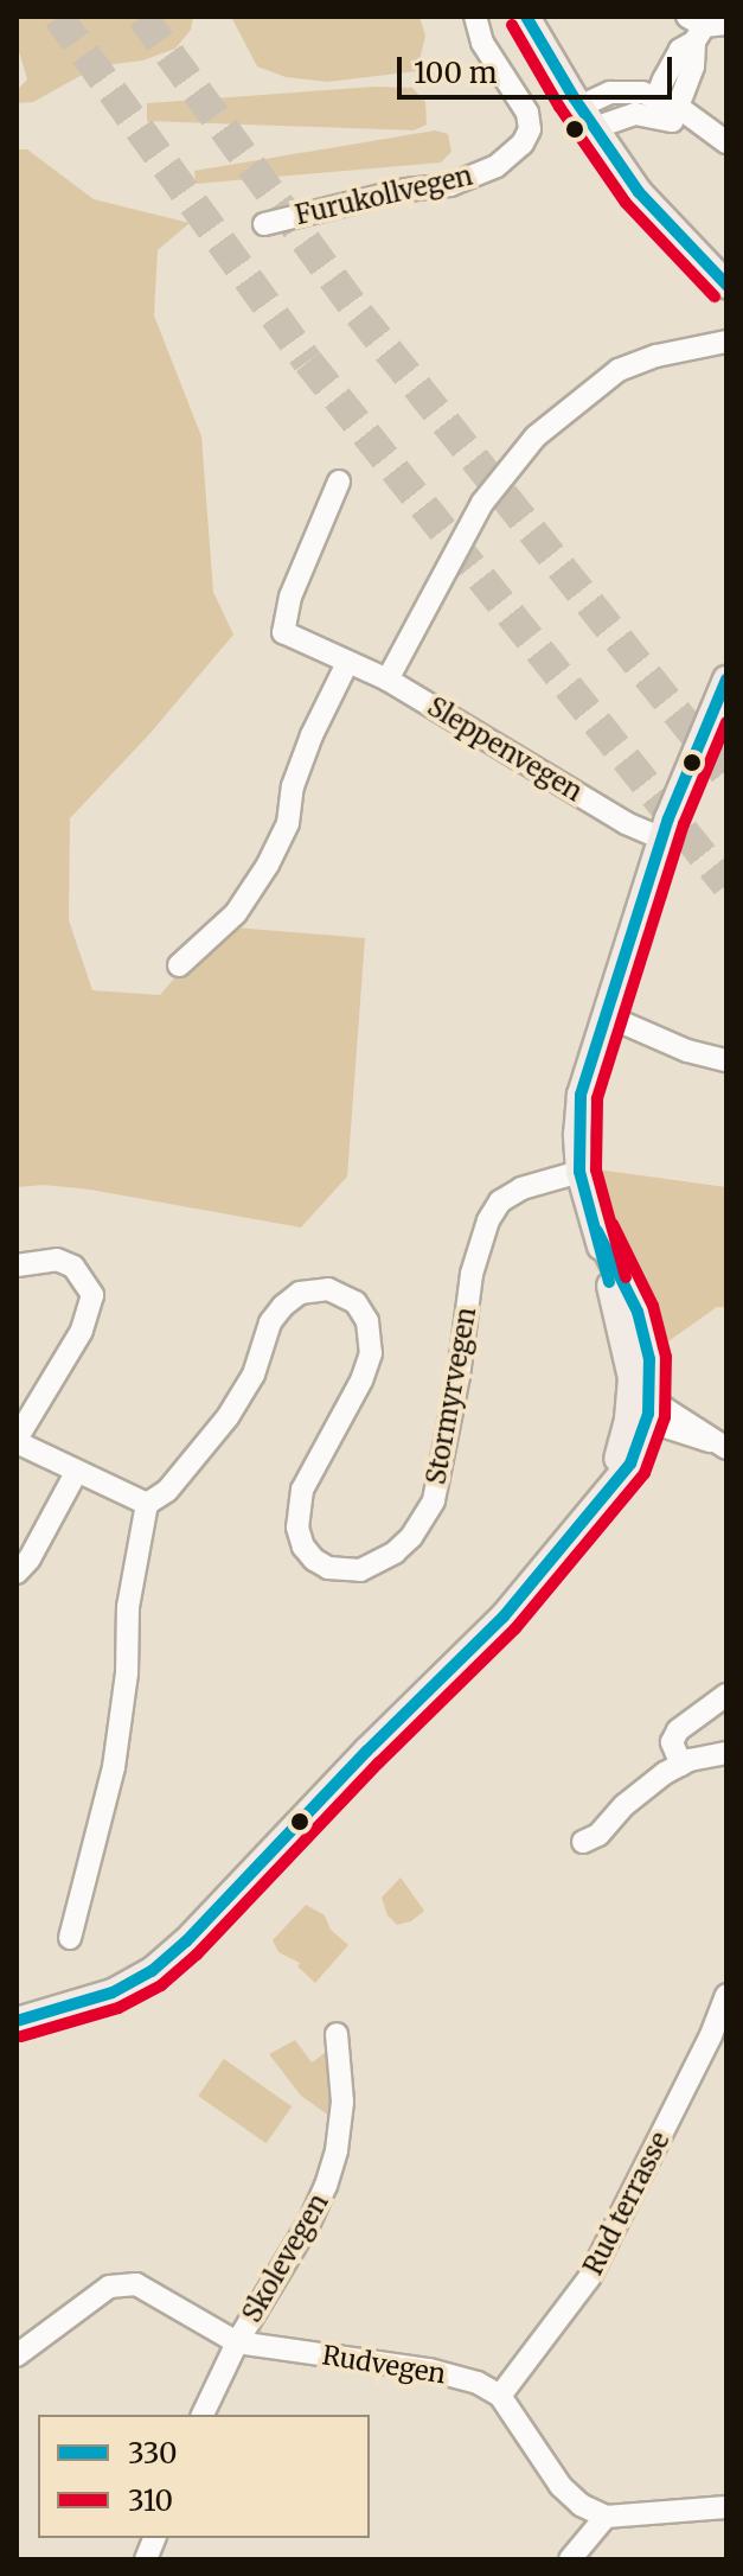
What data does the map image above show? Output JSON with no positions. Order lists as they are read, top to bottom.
{
  "streets": {
    "street": [
      "Furukollvegen",
      "Sleppenvegen",
      "Stormyrvegen",
      "Rud terrasse",
      "Skolevegen",
      "Rudvegen"
    ]
  },
  "crossings": [
    ["Rud terrasse", "Rudvegen"],
    ["Skolevegen", "Rudvegen"]
  ],
  "lines": ["transit line 330", "transit line 310"],
  "legend": ["330", "310"],
  "scale_bar": "100 m"
}
